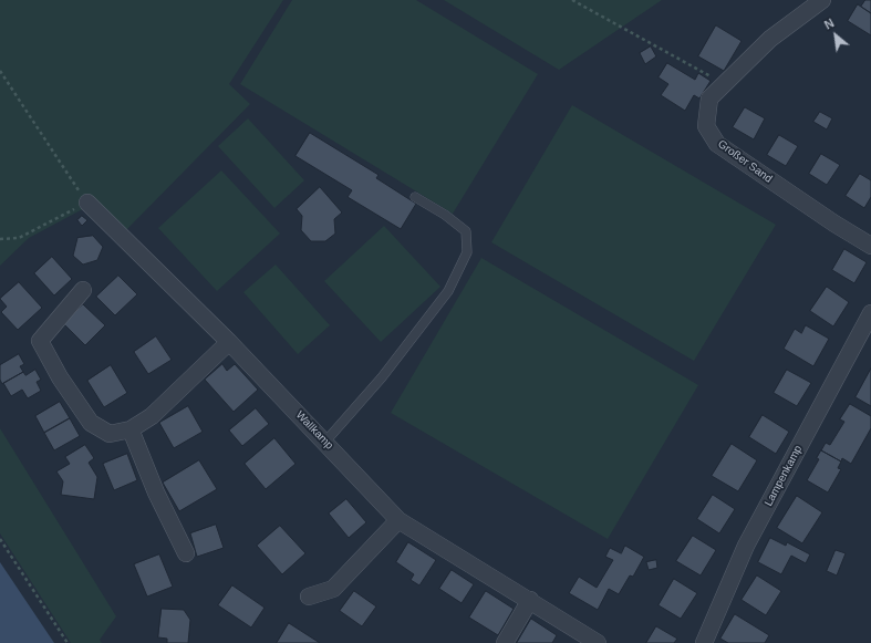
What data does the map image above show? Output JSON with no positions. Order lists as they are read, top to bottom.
{
  "streets": {
    "street": ["Großer Sand", "Wallkamp", "Lampenkamp"]
  },
  "north": "top left"
}
